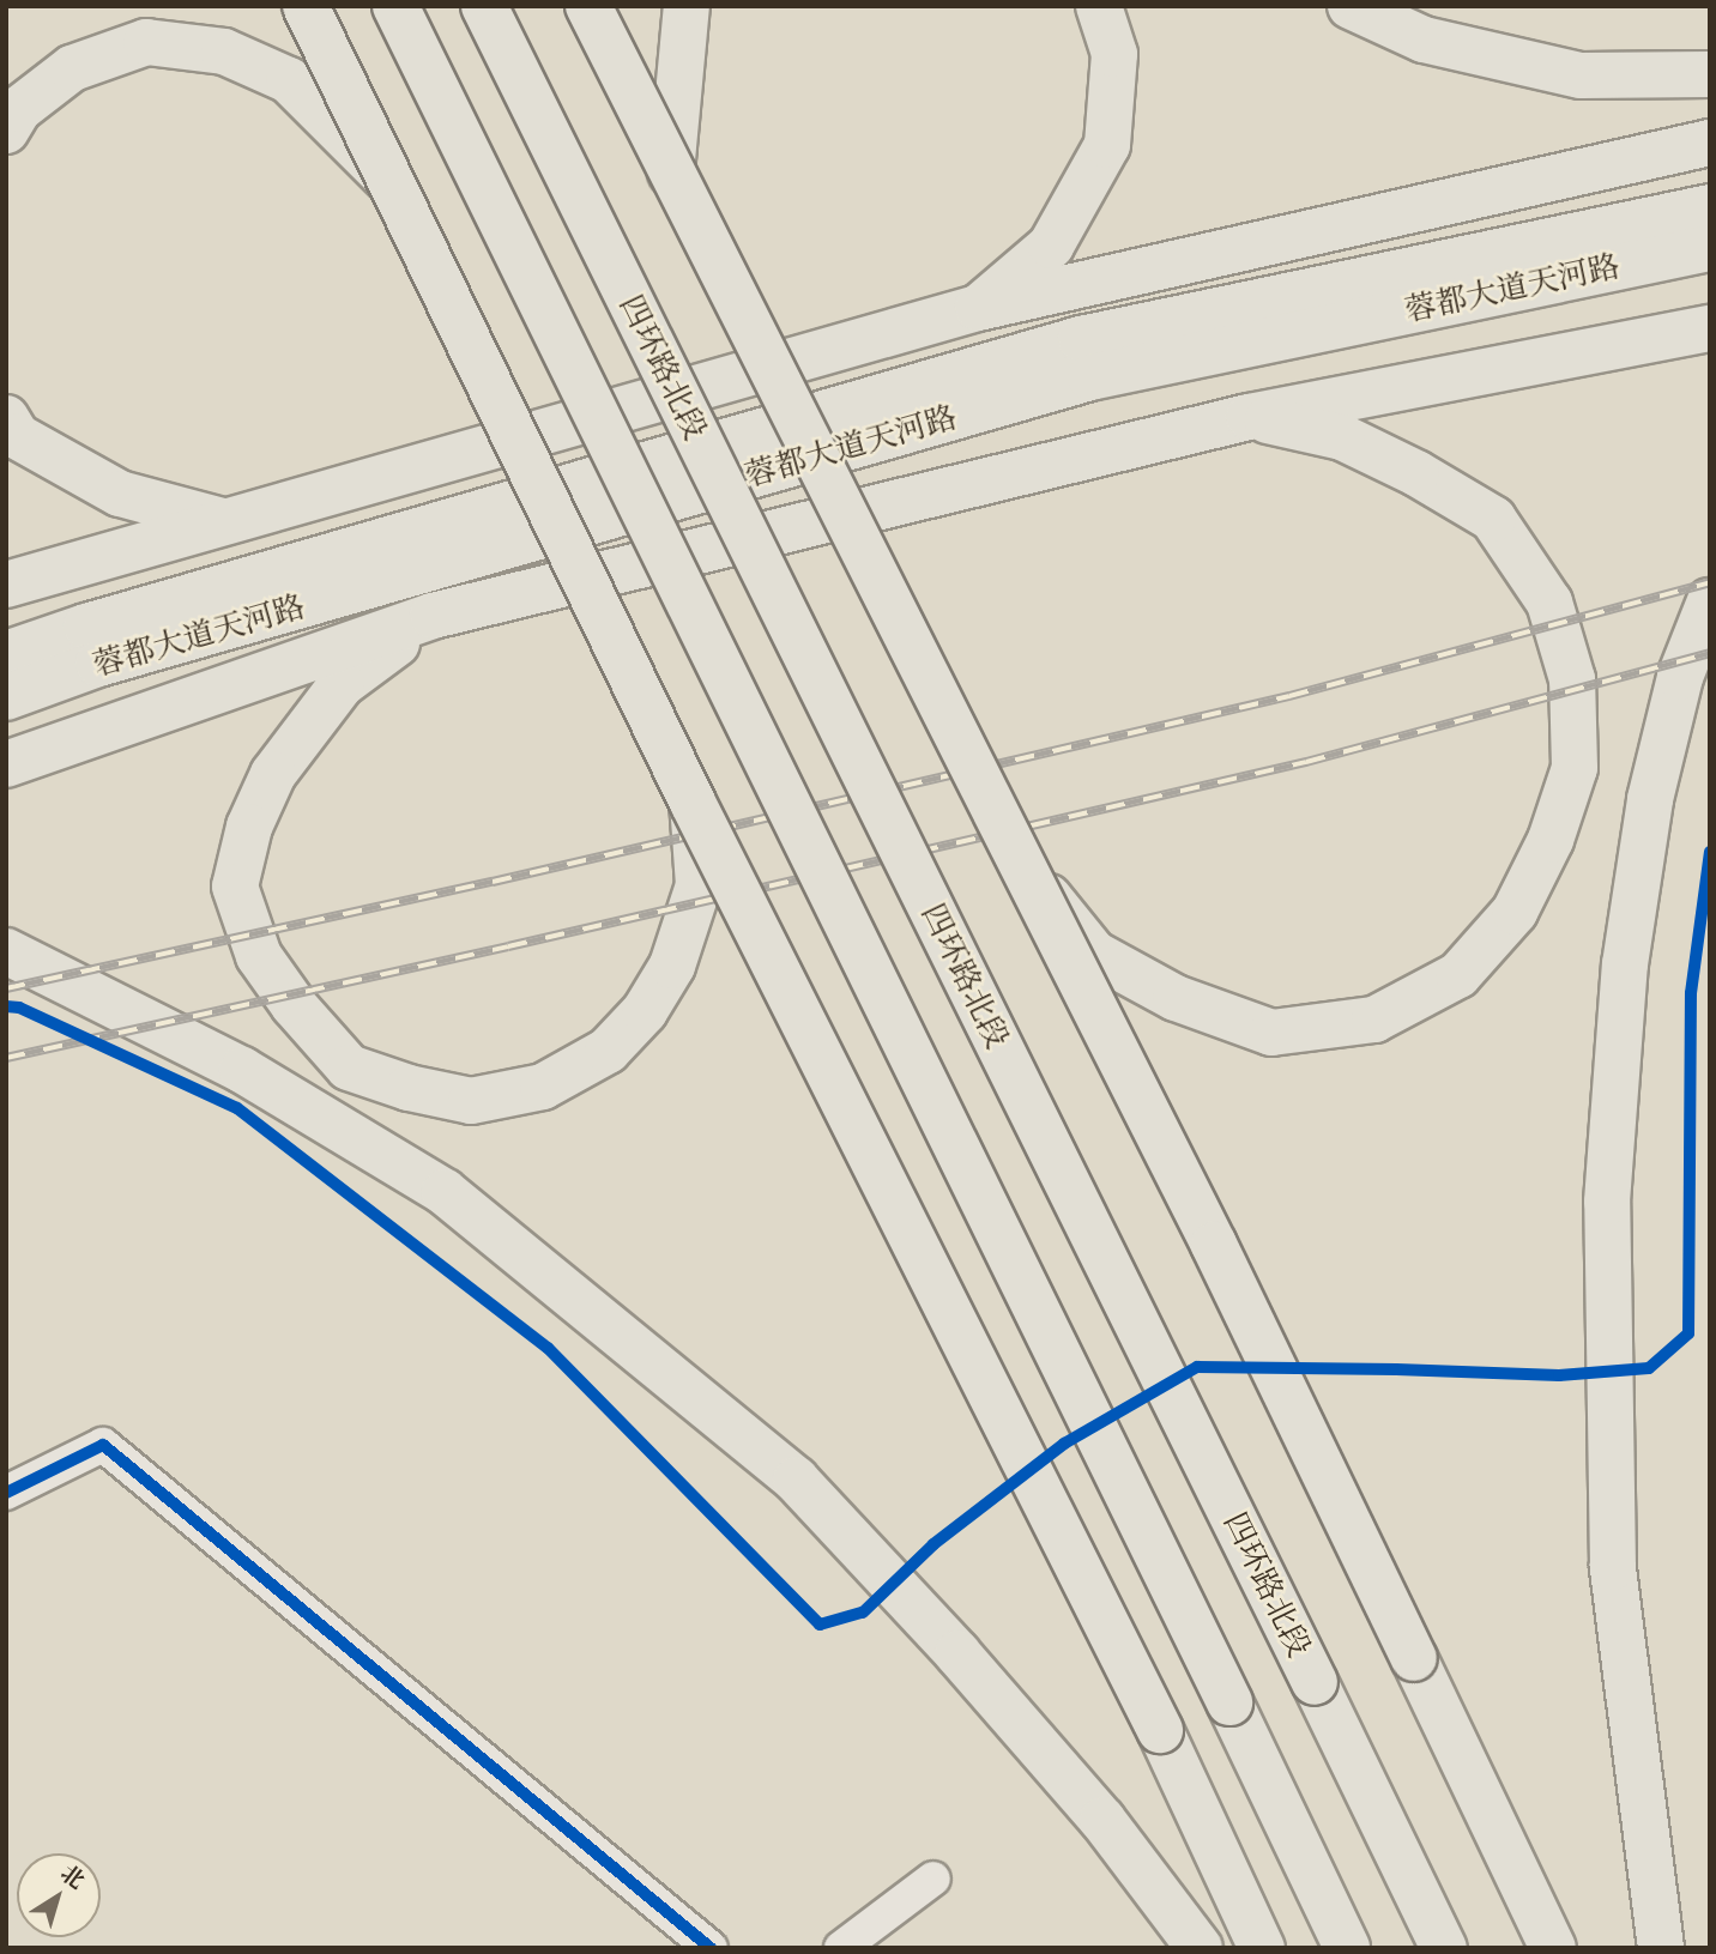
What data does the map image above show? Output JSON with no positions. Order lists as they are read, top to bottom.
{
  "streets": {
    "main road": ["蓉都大道天河路", "四环路北段"]
  },
  "north": "top right"
}
